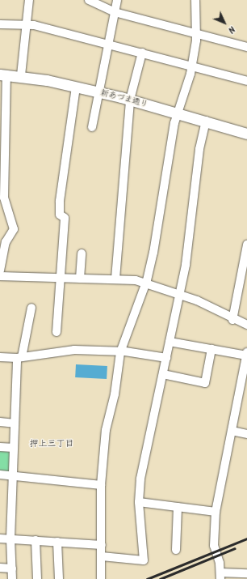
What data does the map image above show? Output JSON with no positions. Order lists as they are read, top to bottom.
{
  "streets": {
    "street": ["新あづま通り"]
  },
  "districts": ["押上三丁目"],
  "north": "bottom right"
}
